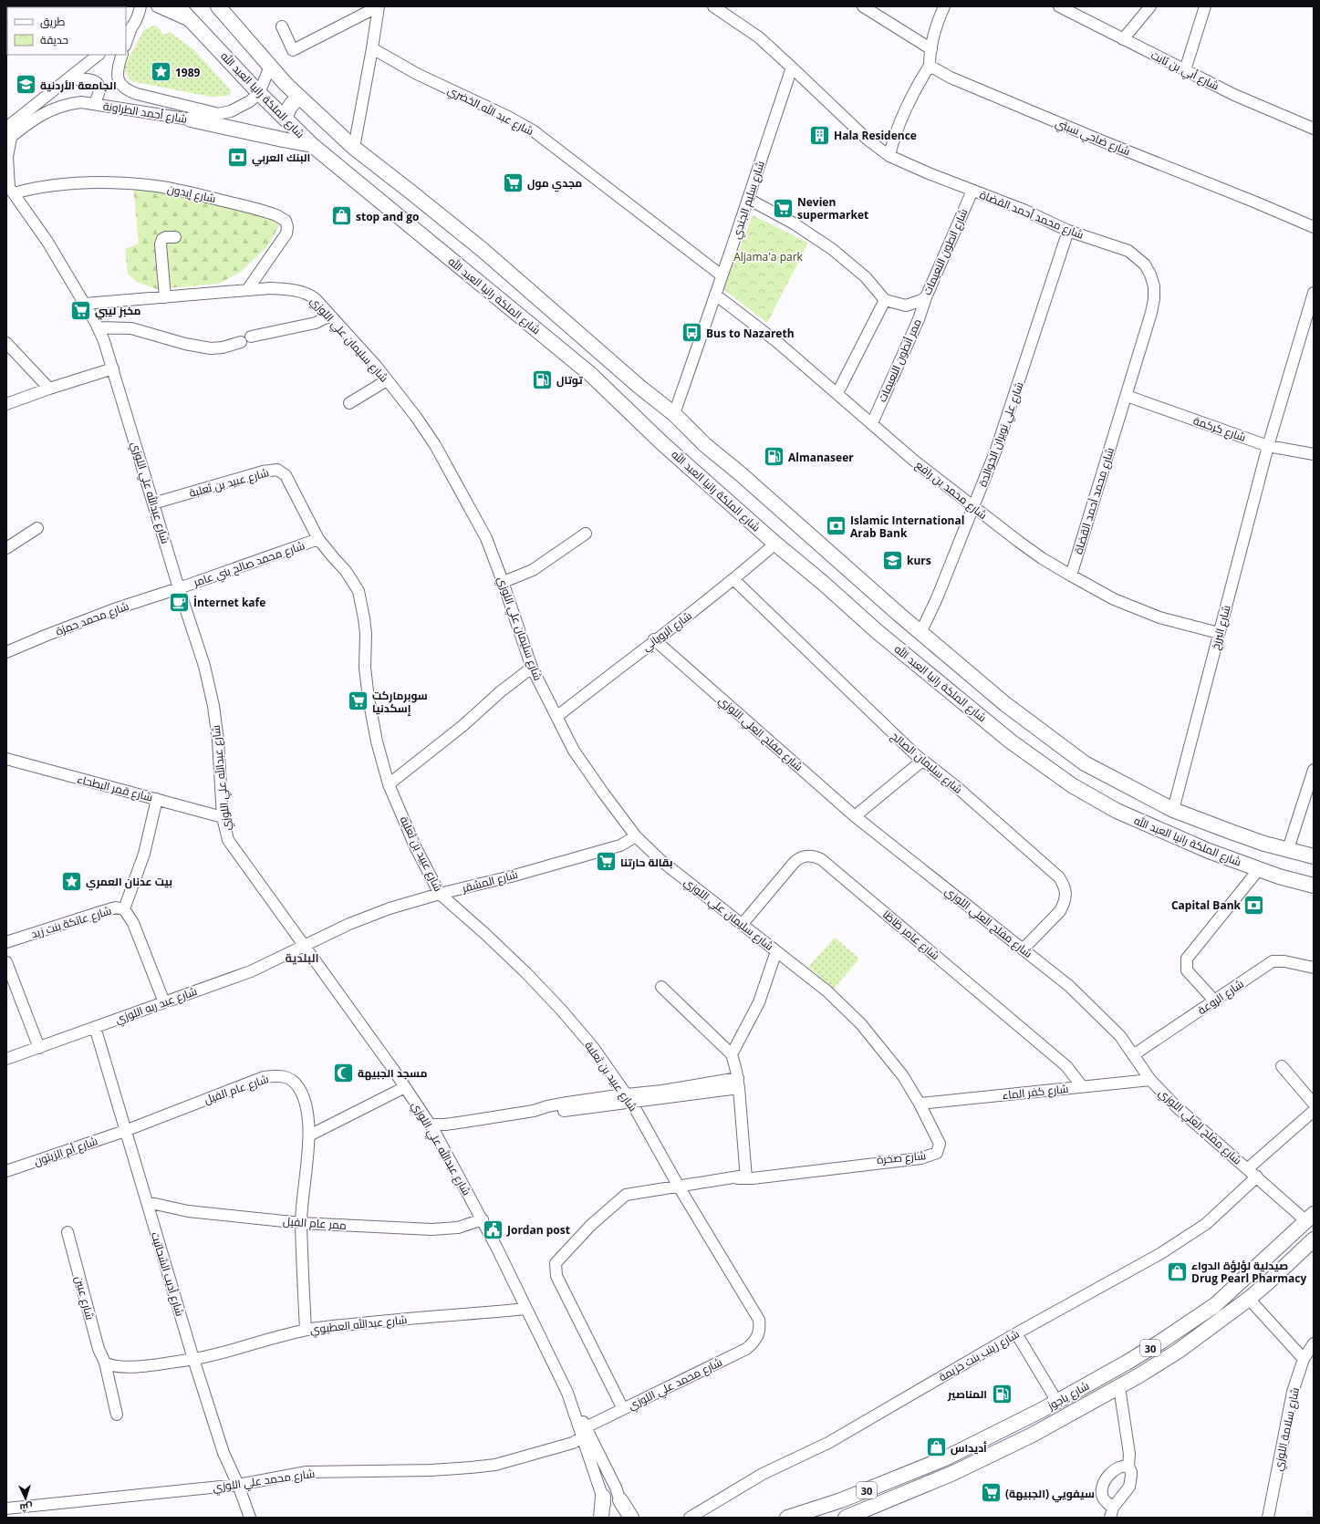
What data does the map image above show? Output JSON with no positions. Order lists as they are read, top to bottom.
{
  "streets": {
    "main road": ["شارع الملكة رانيا العبد الله", "30", "شارع ياجوز"],
    "street": [
      "شارع أبي بن ثابت",
      "شارع عبد الله الخضري",
      "شارع أحمد الطراونة",
      "شارع ضاحي سبتي",
      "شارع إيدون",
      "شارع سليم الجندي",
      "شارع محمد أحمد القضاة",
      "شارع انطون النعيمات",
      "شارع سليمان علي اللوزي",
      "ممر أنطون النعيمات",
      "شارع كركمة",
      "شارع علي نويران الخوالدة",
      "شارع عبيد بن ثعلبة",
      "شارع محمد بن رافع",
      "شارع عبدالله علي اللوزي",
      "شارع محمد صالح بني عامر",
      "شارع محمد حمزة",
      "شارع البرزخ",
      "شارع الروياني",
      "شارع مفلح العلي اللوزي",
      "شارع سليمان الصالح",
      "شارع قمر البطحاء",
      "شارع المشقر",
      "شارع عاتكة بنت زيد",
      "شارع عامر ظاظا",
      "شارع الروعة",
      "شارع عبد ربه اللوزي",
      "شارع عام الفيل",
      "شارع كفر الماء",
      "شارع أم الزيتون",
      "شارع صخرة",
      "ممر عام الفيل",
      "شارع أديب الشحاتيت",
      "شارع عبين",
      "شارع عبدالله العطيوي",
      "شارع زينب بنت خزيمة",
      "شارع محمد علي اللوزي",
      "شارع سلامة اللوزي"
    ]
  },
  "crossings": [
    ["شارع الملكة رانيا العبد الله", "شارع أحمد الطراونة"],
    ["شارع الملكة رانيا العبد الله", "شارع الروياني"],
    ["شارع عبد الله الخضري", "شارع سليم الجندي"],
    ["شارع إيدون", "شارع سليمان علي اللوزي"],
    ["شارع إيدون", "شارع عبدالله علي اللوزي"],
    ["شارع سليم الجندي", "شارع محمد أحمد القضاة"],
    ["شارع سليم الجندي", "شارع محمد بن رافع"],
    ["شارع محمد أحمد القضاة", "شارع انطون النعيمات"],
    ["شارع محمد أحمد القضاة", "شارع كركمة"],
    ["شارع محمد أحمد القضاة", "شارع علي نويران الخوالدة"],
    ["شارع محمد أحمد القضاة", "شارع محمد بن رافع"],
    ["شارع انطون النعيمات", "ممر أنطون النعيمات"],
    ["شارع سليمان علي اللوزي", "شارع عبدالله علي اللوزي"],
    ["شارع سليمان علي اللوزي", "شارع الروياني"],
    ["شارع سليمان علي اللوزي", "شارع المشقر"],
    ["شارع سليمان علي اللوزي", "شارع عامر ظاظا"],
    ["شارع سليمان علي اللوزي", "شارع كفر الماء"],
    ["شارع سليمان علي اللوزي", "شارع صخرة"],
    ["ممر أنطون النعيمات", "شارع محمد بن رافع"],
    ["شارع كركمة", "شارع البرزخ"],
    ["شارع علي نويران الخوالدة", "شارع محمد بن رافع"],
    ["شارع عبيد بن ثعلبة", "شارع عبدالله علي اللوزي"],
    ["شارع عبيد بن ثعلبة", "شارع محمد صالح بني عامر"],
    ["شارع عبيد بن ثعلبة", "شارع المشقر"],
    ["شارع عبيد بن ثعلبة", "شارع صخرة"],
    ["شارع عبيد بن ثعلبة", "شارع محمد علي اللوزي"],
    ["شارع محمد بن رافع", "شارع البرزخ"],
    ["شارع عبدالله علي اللوزي", "شارع محمد صالح بني عامر"],
    ["شارع عبدالله علي اللوزي", "شارع محمد حمزة"],
    ["شارع عبدالله علي اللوزي", "شارع قمر البطحاء"],
    ["شارع عبدالله علي اللوزي", "شارع المشقر"],
    ["شارع عبدالله علي اللوزي", "شارع عبد ربه اللوزي"],
    ["شارع عبدالله علي اللوزي", "ممر عام الفيل"],
    ["شارع عبدالله علي اللوزي", "شارع عبدالله العطيوي"],
    ["شارع عبدالله علي اللوزي", "شارع محمد علي اللوزي"],
    ["شارع محمد صالح بني عامر", "شارع محمد حمزة"],
    ["شارع الروياني", "شارع مفلح العلي اللوزي"],
    ["شارع الروياني", "شارع سليمان الصالح"],
    ["شارع مفلح العلي اللوزي", "شارع سليمان الصالح"],
    ["شارع مفلح العلي اللوزي", "شارع الروعة"],
    ["شارع مفلح العلي اللوزي", "شارع كفر الماء"],
    ["شارع مفلح العلي اللوزي", "شارع زينب بنت خزيمة"],
    ["شارع مفلح العلي اللوزي", "شارع ياجوز"],
    ["شارع المشقر", "شارع عبد ربه اللوزي"],
    ["شارع عاتكة بنت زيد", "شارع عبد ربه اللوزي"],
    ["شارع عامر ظاظا", "شارع كفر الماء"],
    ["شارع عبد ربه اللوزي", "شارع أديب الشحاتيت"],
    ["شارع عام الفيل", "شارع أم الزيتون"],
    ["شارع عام الفيل", "ممر عام الفيل"],
    ["شارع عام الفيل", "شارع أديب الشحاتيت"],
    ["شارع عام الفيل", "شارع عبدالله العطيوي"],
    ["شارع أم الزيتون", "شارع أديب الشحاتيت"],
    ["شارع صخرة", "شارع محمد علي اللوزي"],
    ["ممر عام الفيل", "شارع أديب الشحاتيت"],
    ["شارع أديب الشحاتيت", "شارع عبدالله العطيوي"],
    ["شارع أديب الشحاتيت", "شارع محمد علي اللوزي"]
  ],
  "districts": ["البلدية"],
  "parks": ["Aljama'a park"],
  "places": {
    "place": ["1989", "بيت عدنان العمري"],
    "school or university": ["الجامعة الأردنية", "kurs"],
    "building": ["Hala Residence"],
    "bank": ["البنك العربي", "Islamic International Arab Bank", "Capital Bank"],
    "supermarket": [
      "مجدي مول",
      "Nevien supermarket",
      "مخبز ليبي",
      "سوبرماركت إسكدنيا",
      "بقالة حارتنا",
      "سيفويي (الجبيهة)"
    ],
    "shop": ["stop and go", "صيدلية لؤلؤة الدواء Drug Pearl Pharmacy", "أديداس"],
    "bus stop": ["Bus to Nazareth"],
    "fuel station": ["توتال", "Almanaseer", "المناصير"],
    "cafe": ["İnternet kafe"],
    "mosque": ["مسجد الجبيهة"],
    "public building": ["Jordan post"]
  },
  "legend": ["طريق", "حديقة"],
  "north": "bottom"
}
